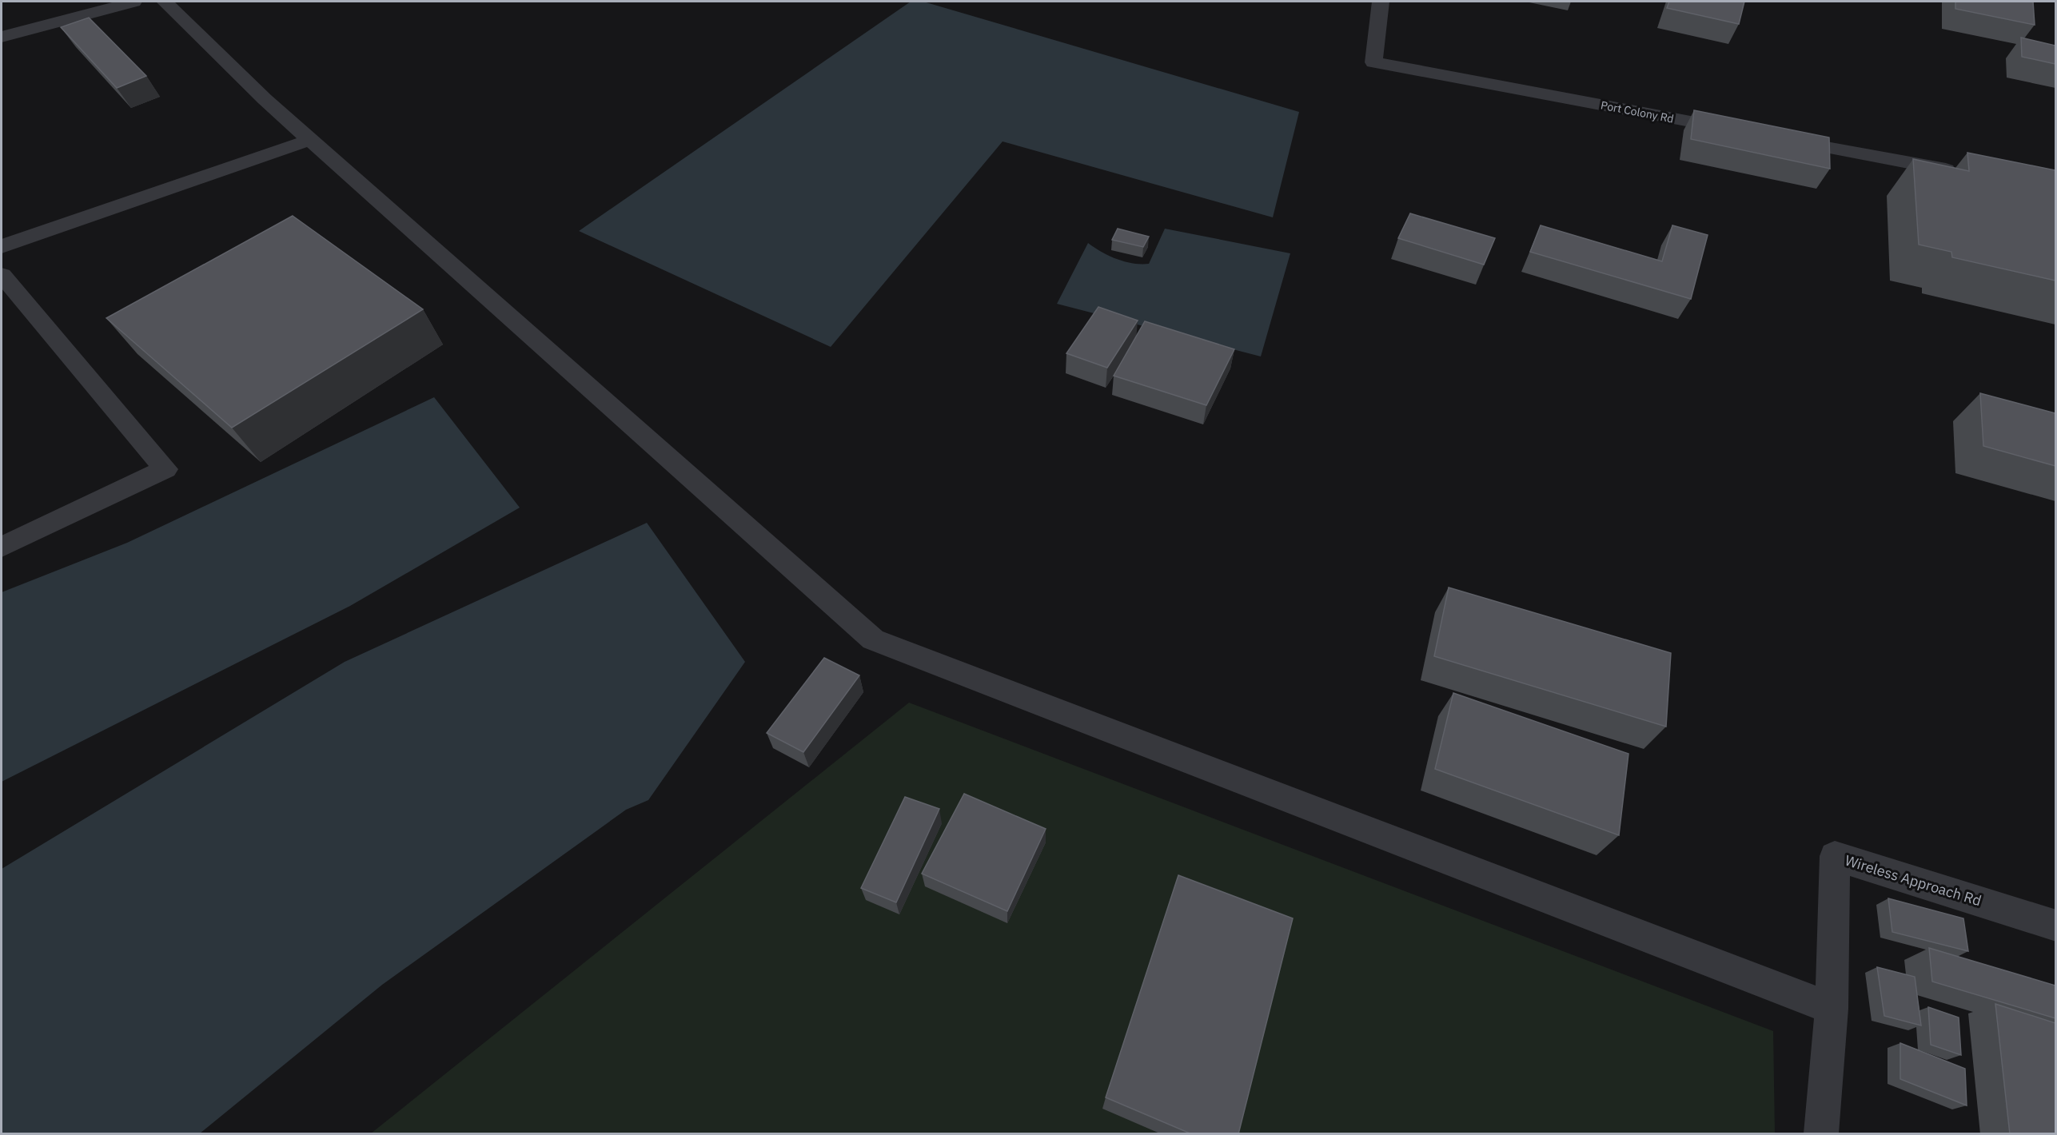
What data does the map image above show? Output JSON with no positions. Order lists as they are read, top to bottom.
{
  "streets": {
    "street": ["Port Colony Rd", "Wireless Approach Rd"]
  }
}
